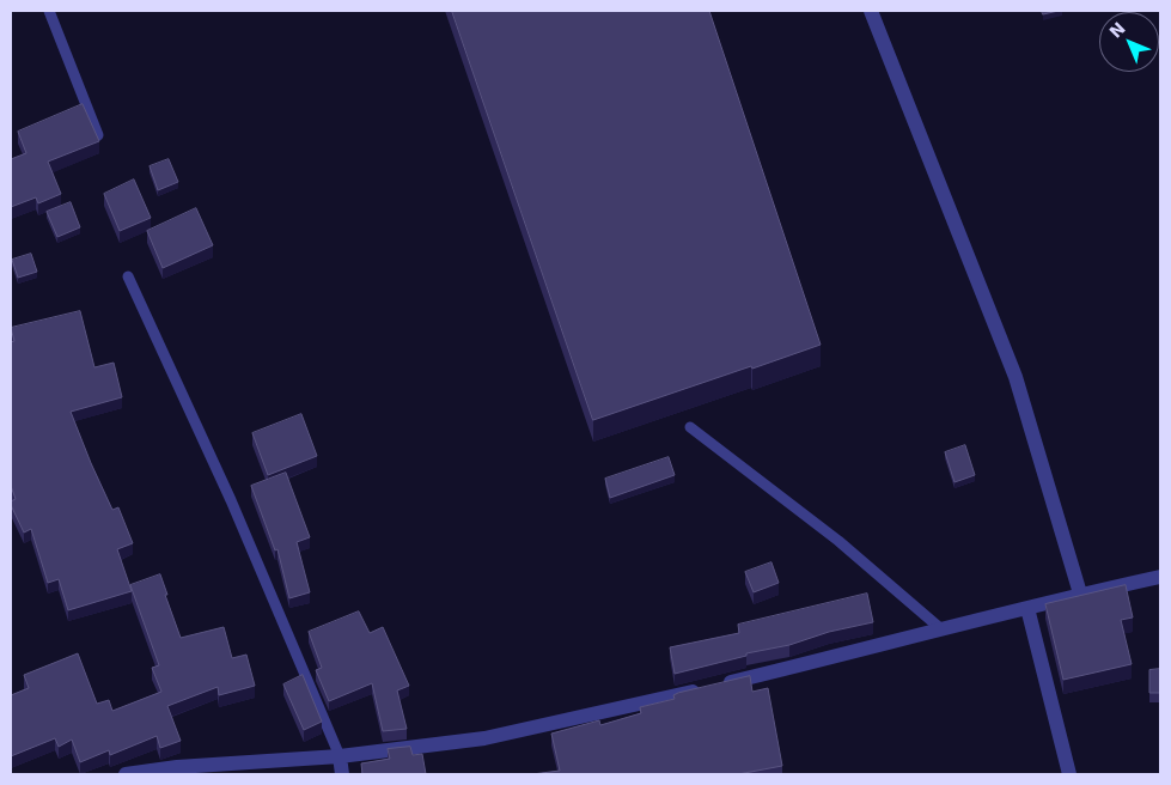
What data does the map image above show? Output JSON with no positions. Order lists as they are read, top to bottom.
{
  "north": "top left"
}
